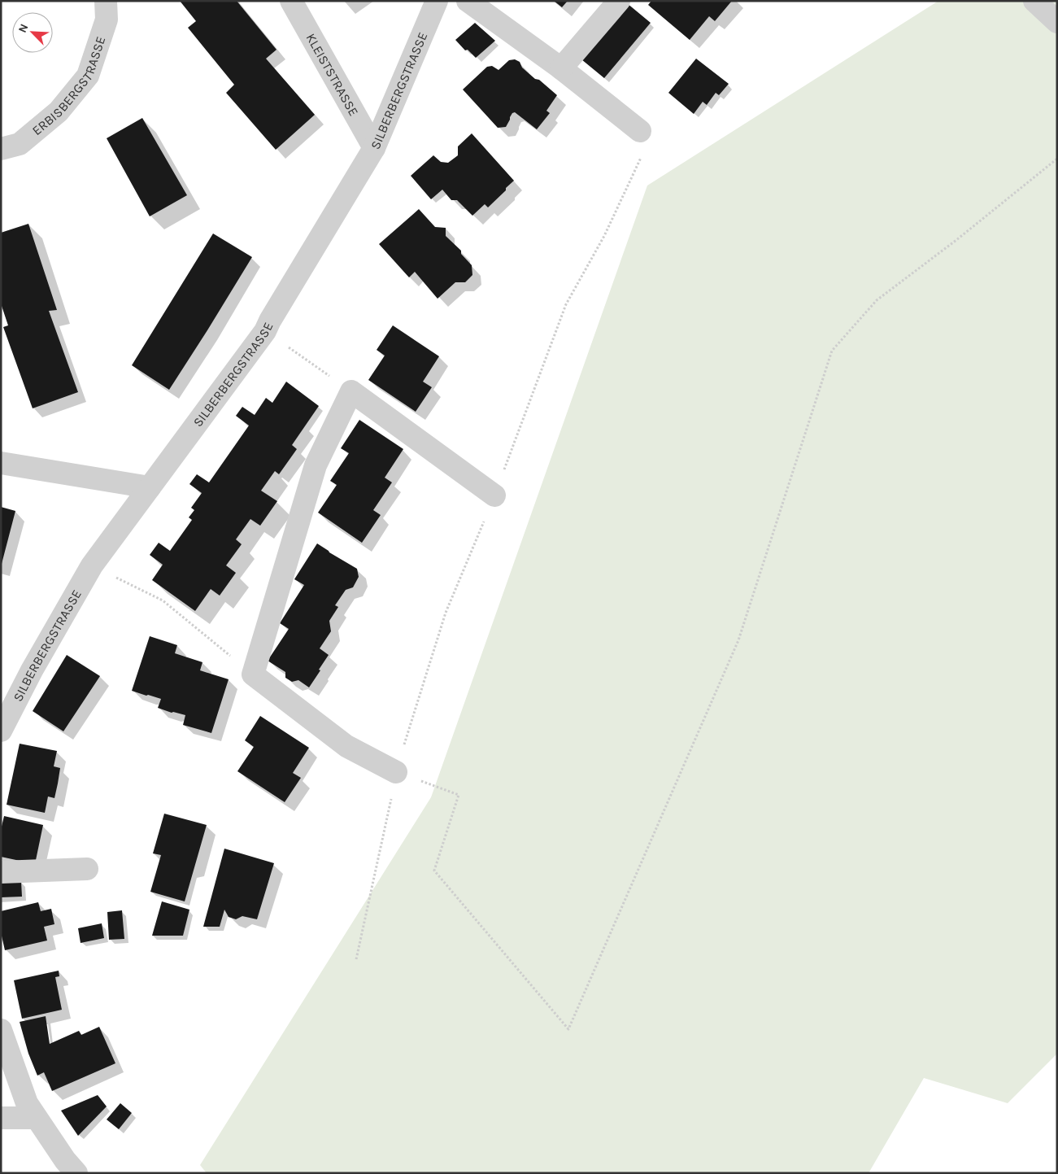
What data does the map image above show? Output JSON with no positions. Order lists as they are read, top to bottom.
{
  "streets": {
    "street": ["KLEISTSTRASSE", "ERBISBERGSTRASSE", "SILBERBERGSTRASSE"]
  },
  "crossings": [
    ["KLEISTSTRASSE", "SILBERBERGSTRASSE"]
  ],
  "north": "top left"
}
